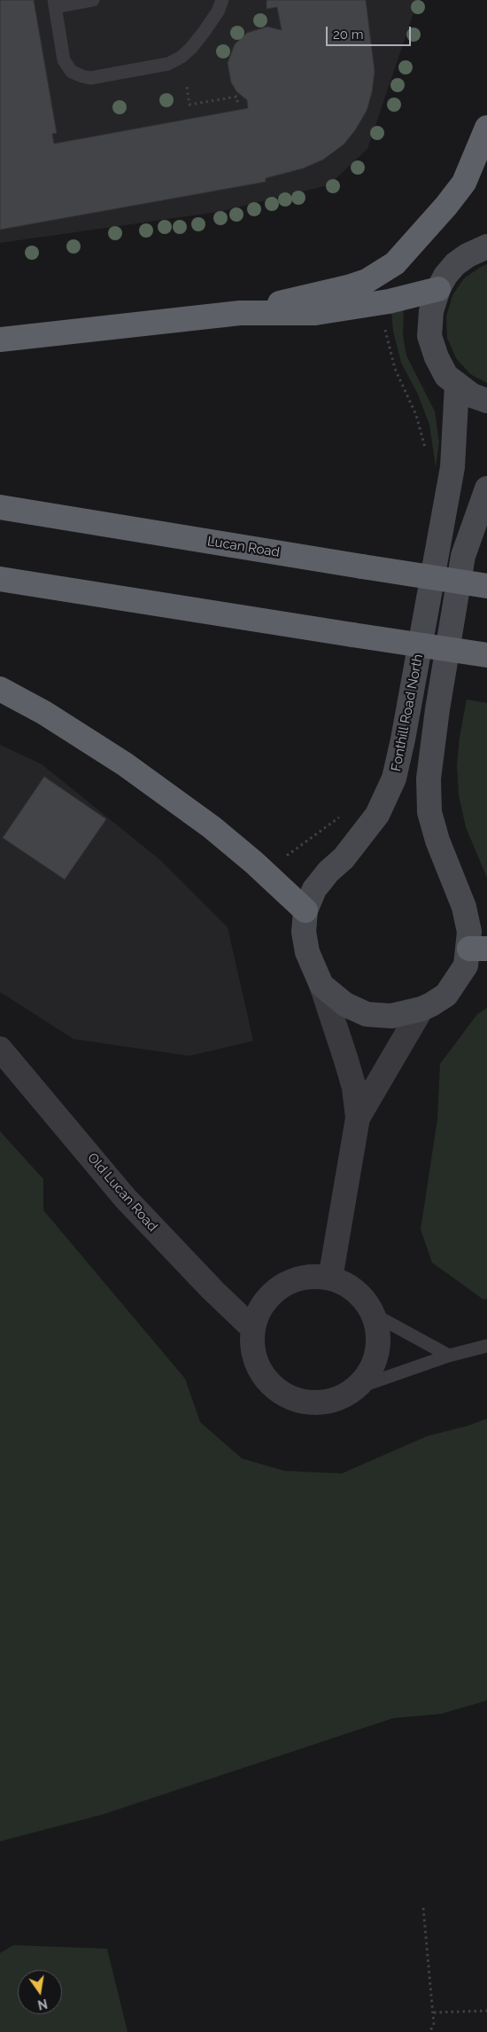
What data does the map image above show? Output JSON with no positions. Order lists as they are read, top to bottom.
{
  "streets": {
    "highway": ["Lucan Road"],
    "main road": ["Fonthill Road North"],
    "street": ["Old Lucan Road"]
  },
  "scale_bar": "20 m",
  "north": "bottom"
}
